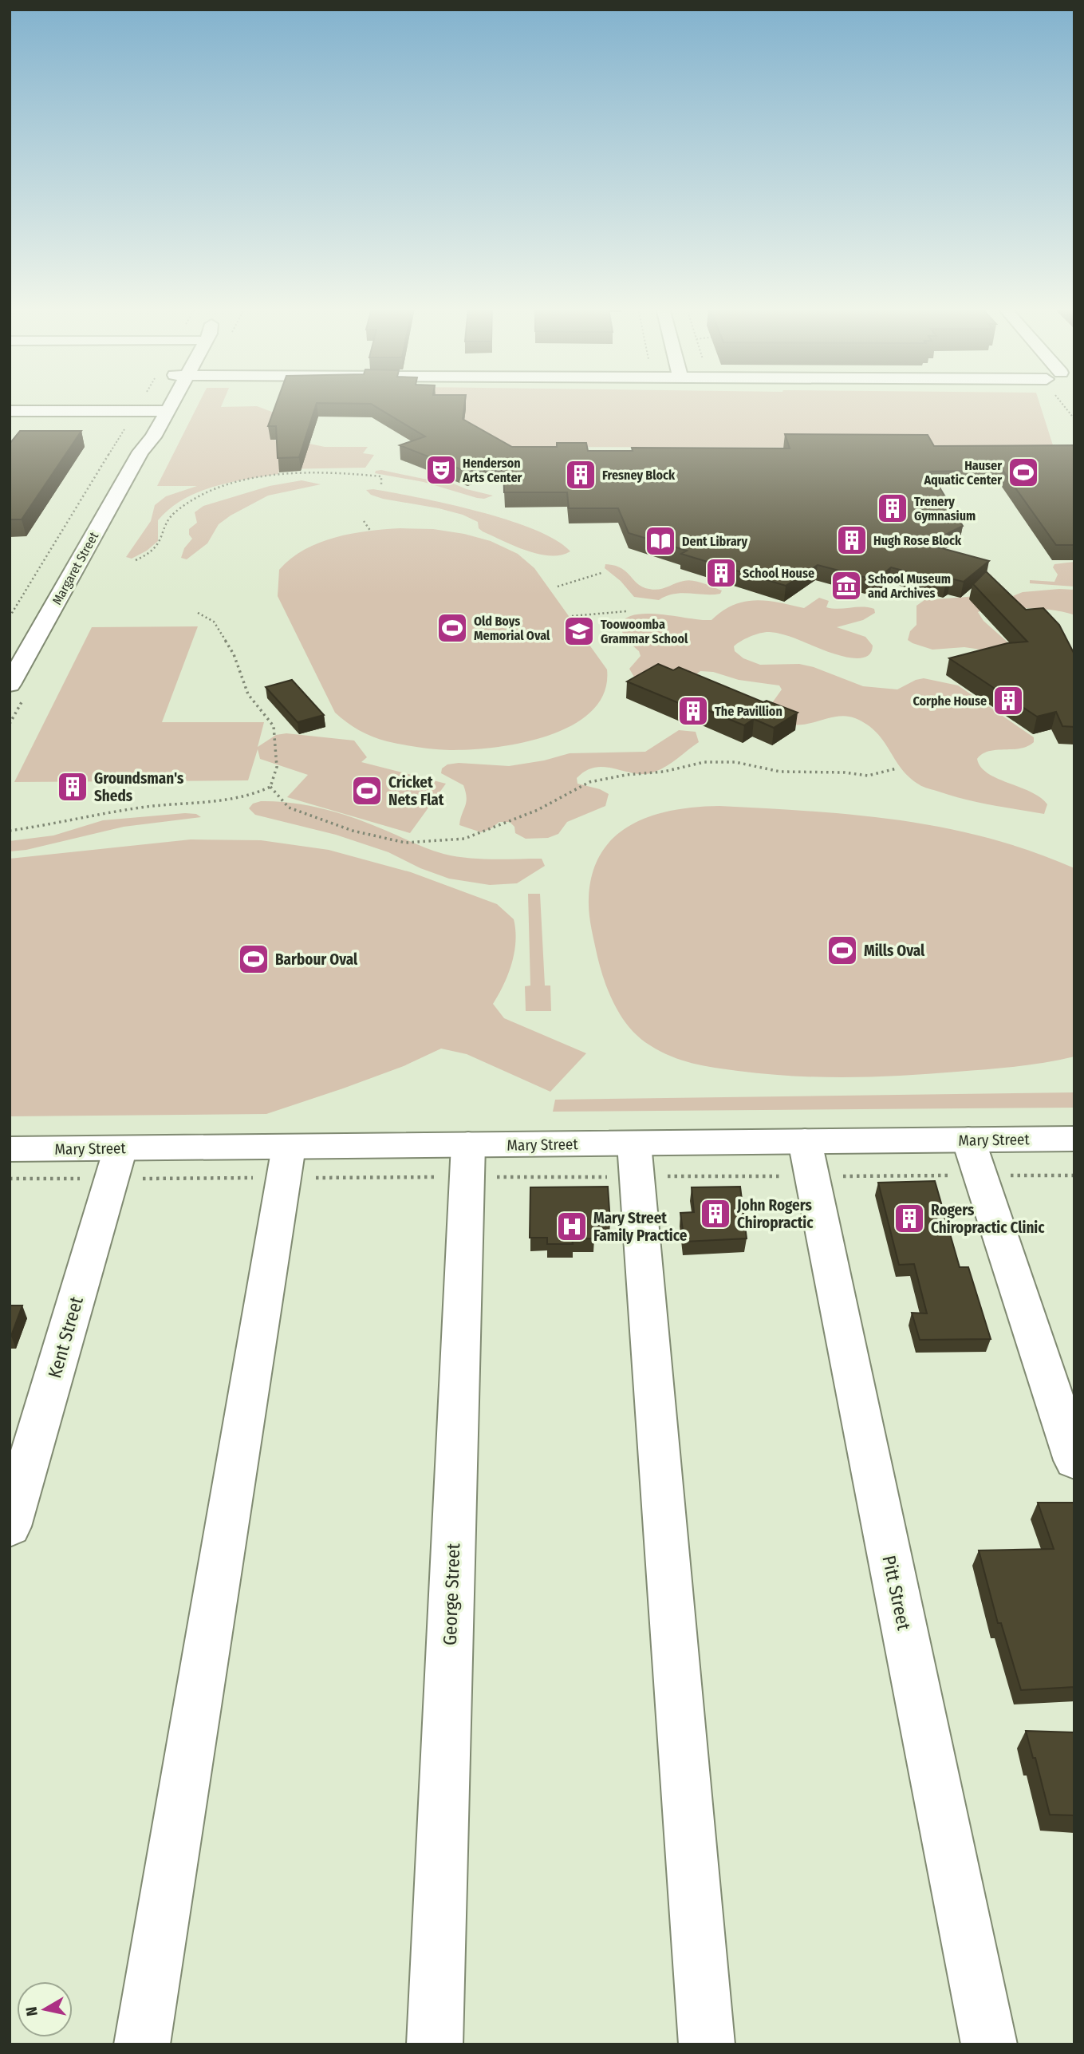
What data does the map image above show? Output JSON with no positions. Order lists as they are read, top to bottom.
{
  "streets": {
    "street": [
      "Margaret Street",
      "Mary Street",
      "Kent Street",
      "Pitt Street",
      "George Street"
    ]
  },
  "crossings": [
    ["Mary Street", "Kent Street"],
    ["Mary Street", "Pitt Street"],
    ["Mary Street", "George Street"]
  ],
  "places": {
    "theatre": ["Henderson Arts Center"],
    "sports": [
      "Hauser Aquatic Center",
      "Old Boys Memorial Oval",
      "Cricket Nets Flat",
      "Mills Oval",
      "Barbour Oval"
    ],
    "building": [
      "Fresney Block",
      "Trenery Gymnasium",
      "Hugh Rose Block",
      "School House",
      "Corphe House",
      "The Pavillion",
      "Groundsman's Sheds",
      "John Rogers Chiropractic",
      "Rogers Chiropractic Clinic"
    ],
    "library": ["Dent Library"],
    "museum": ["School Museum and Archives"],
    "school or university": ["Toowoomba Grammar School"],
    "hospital": ["Mary Street Family Practice"]
  },
  "north": "left"
}
